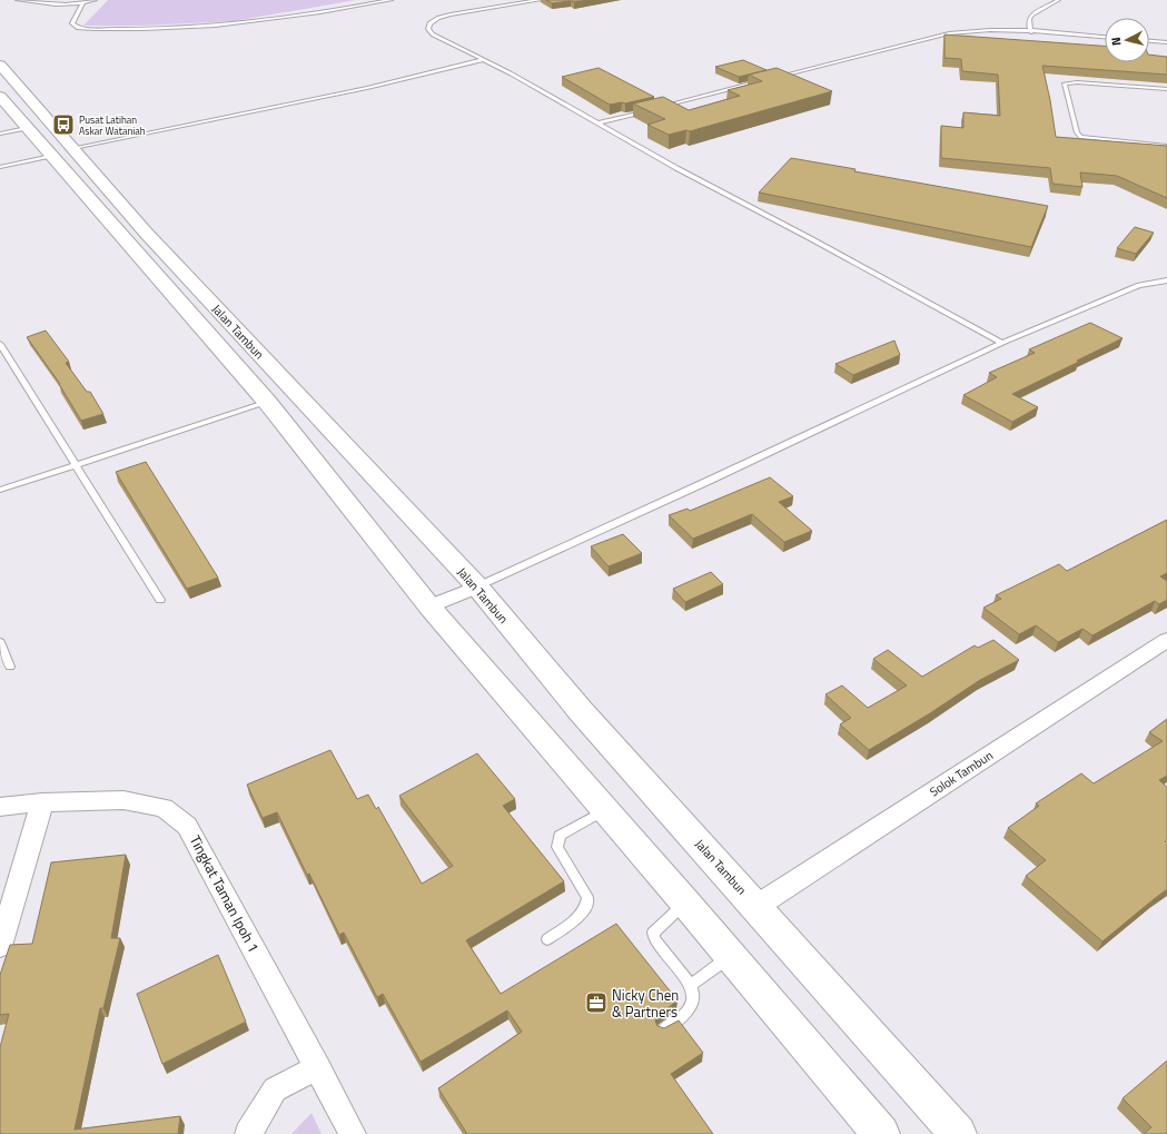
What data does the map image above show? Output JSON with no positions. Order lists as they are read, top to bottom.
{
  "streets": {
    "main road": ["Jalan Tambun"],
    "street": ["Solok Tambun", "Tingkat Taman Ipoh 1"]
  },
  "crossings": [
    ["Jalan Tambun", "Solok Tambun"]
  ],
  "places": {
    "bus stop": ["Pusat Latihan Askar Wataniah"],
    "office": ["Nicky Chen & Partners"]
  },
  "north": "left"
}
